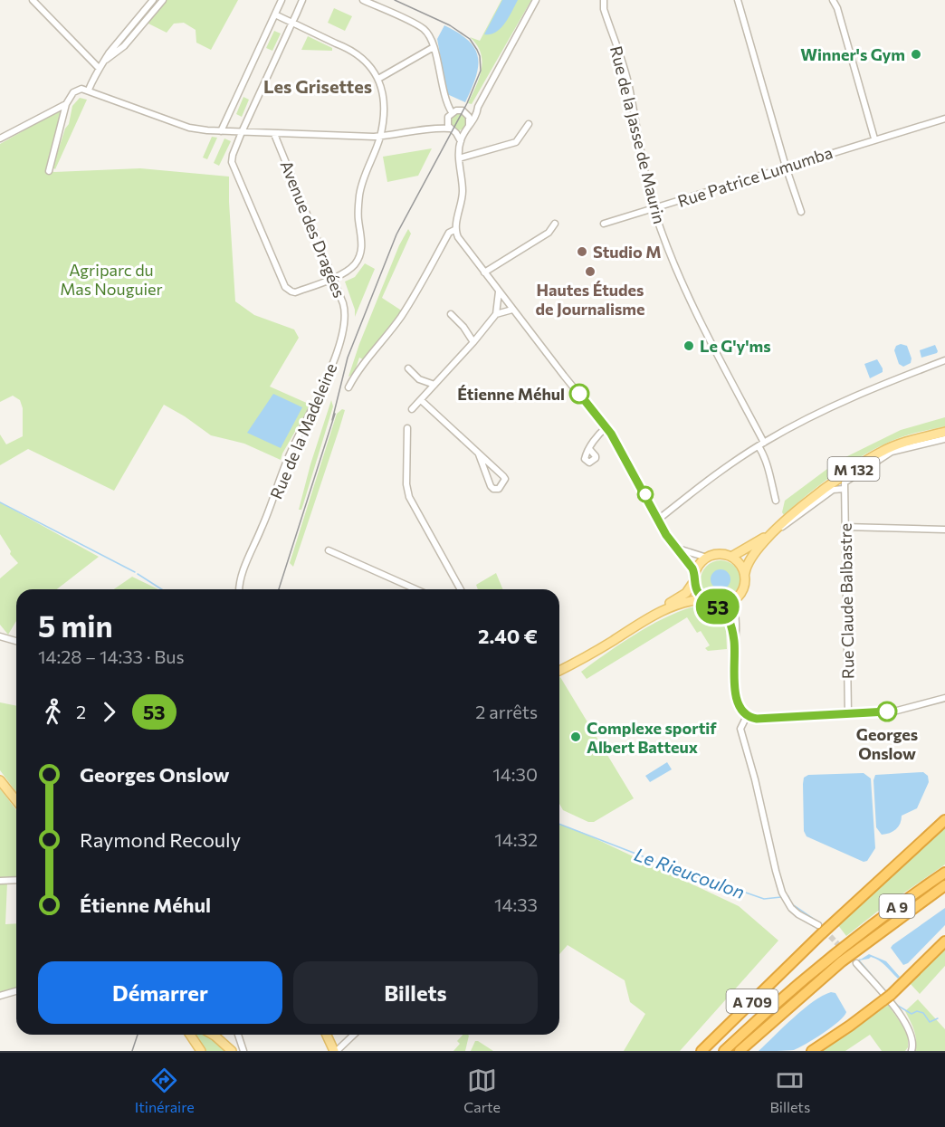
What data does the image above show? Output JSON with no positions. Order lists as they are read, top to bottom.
{
  "streets": {
    "highway": ["A 9", "A 709"],
    "main road": ["M 132"],
    "street": [
      "Rue de la Jasse de Maurin",
      "Rue Patrice Lumumba",
      "Avenue des Dragées",
      "Rue de la Madeleine",
      "Rue Claude Balbastre"
    ]
  },
  "crossings": [
    ["Rue de la Jasse de Maurin", "Rue Patrice Lumumba"],
    ["Avenue des Dragées", "Rue de la Madeleine"]
  ],
  "districts": ["Les Grisettes"],
  "water": ["Le Rieucoulon"],
  "parks": ["Agriparc du Mas Nouguier"],
  "places": [
    "Winner's Gym",
    "Studio M",
    "Hautes Études de Journalisme",
    "Le G'y'ms",
    "Étienne Méhul",
    "Georges Onslow",
    "Complexe sportif Albert Batteux"
  ],
  "lines": ["bus line 53"],
  "page": {
    "on_map": "53",
    "heading": ["5 min", "14:28 – 14:33 · Bus", "2.40 €"],
    "legs": ["2", "53", "2 arrêts"],
    "list": [
      {
        "name": "Georges Onslow",
        "value": "14:30"
      },
      {
        "name": "Raymond Recouly",
        "value": "14:32"
      },
      {
        "name": "Étienne Méhul",
        "value": "14:33"
      }
    ],
    "buttons": ["Démarrer", "Billets"],
    "tabs": ["Itinéraire", "Carte", "Billets"]
  }
}
